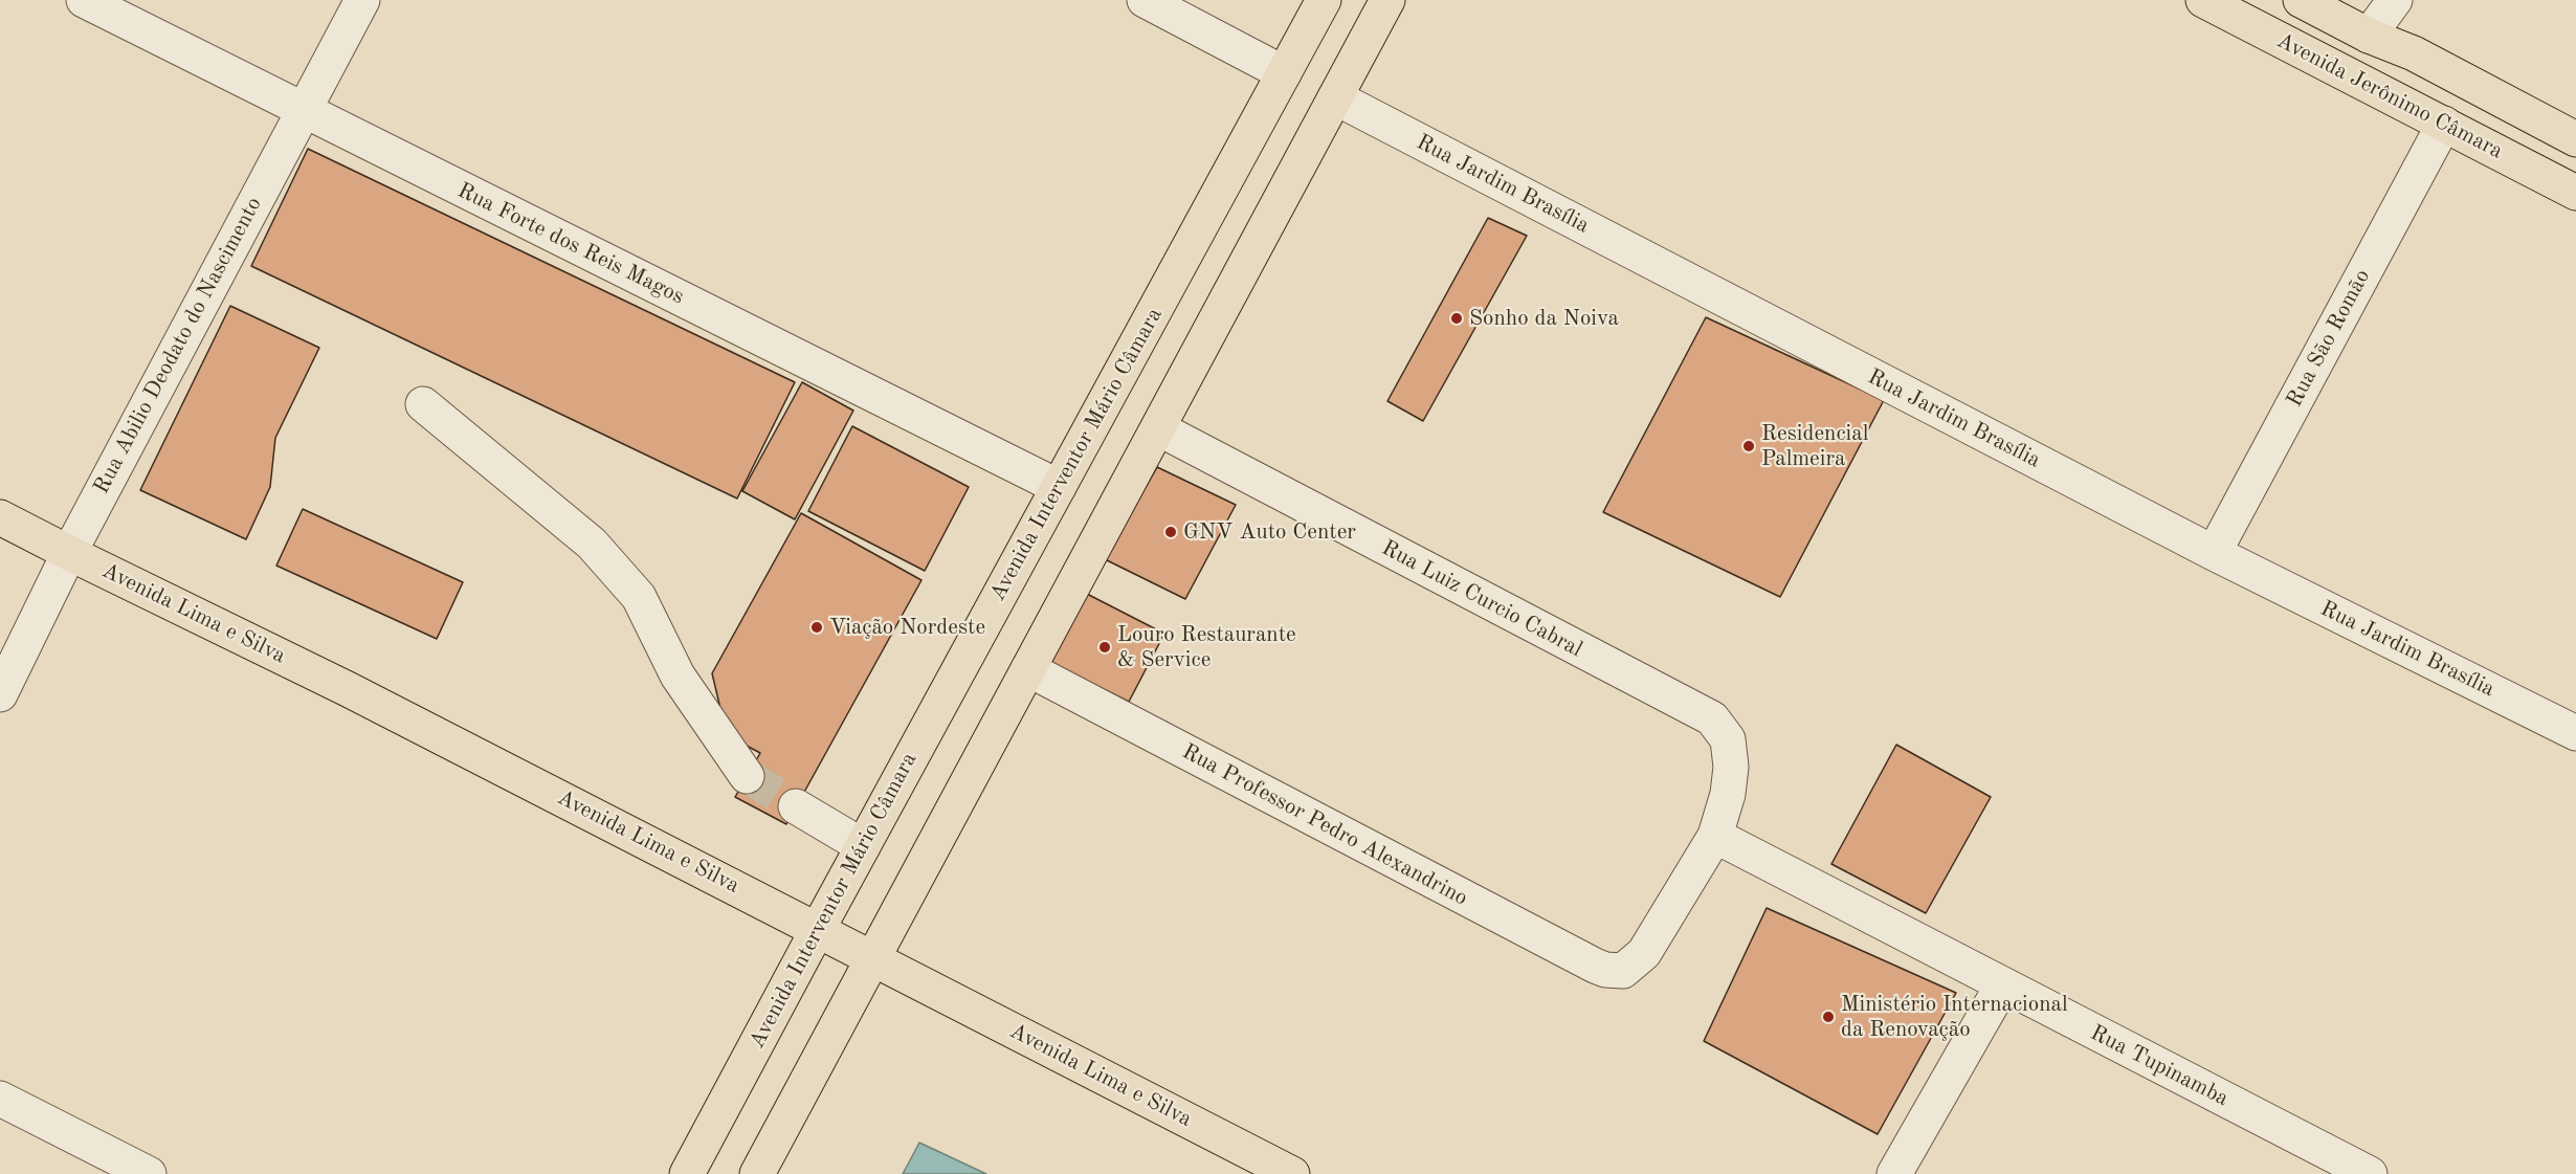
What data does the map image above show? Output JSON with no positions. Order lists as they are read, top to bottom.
{
  "streets": {
    "main road": ["Avenida Jerônimo Câmara", "Avenida Interventor Mário Câmara", "Avenida Lima e Silva"],
    "street": [
      "Rua Jardim Brasília",
      "Rua Forte dos Reis Magos",
      "Rua São Romão",
      "Rua Abilio Deodato do Nascimento",
      "Rua Luiz Curcio Cabral",
      "Rua Professor Pedro Alexandrino",
      "Rua Tupinamba"
    ]
  },
  "crossings": [
    ["Avenida Jerônimo Câmara", "Rua São Romão"],
    ["Rua Jardim Brasília", "Rua São Romão"],
    ["Rua Forte dos Reis Magos", "Rua Abilio Deodato do Nascimento"],
    ["Rua Forte dos Reis Magos", "Avenida Interventor Mário Câmara"],
    ["Rua Abilio Deodato do Nascimento", "Avenida Lima e Silva"],
    ["Avenida Interventor Mário Câmara", "Avenida Lima e Silva"],
    ["Rua Luiz Curcio Cabral", "Rua Professor Pedro Alexandrino"],
    ["Rua Luiz Curcio Cabral", "Rua Tupinamba"],
    ["Rua Professor Pedro Alexandrino", "Rua Tupinamba"]
  ],
  "places": [
    "Sonho da Noiva",
    "Residencial Palmeira",
    "GNV Auto Center",
    "Viação Nordeste",
    "Louro Restaurante & Service",
    "Ministério Internacional da Renovação"
  ]
}
